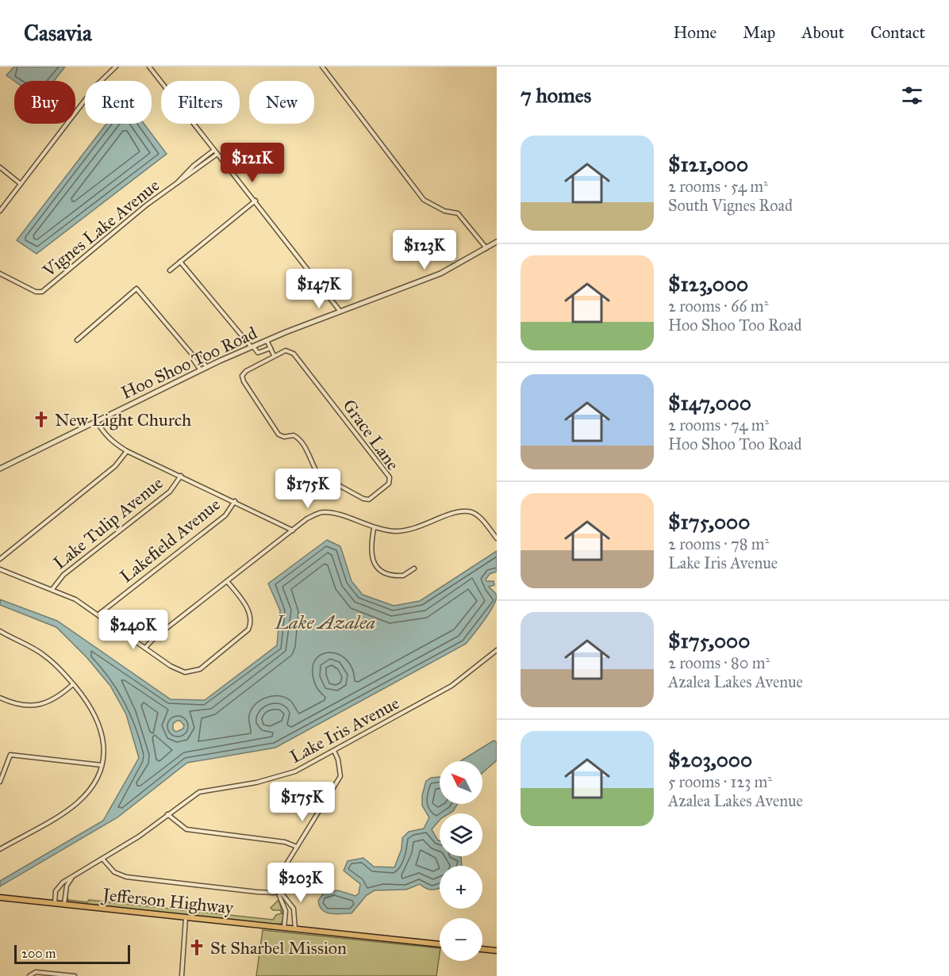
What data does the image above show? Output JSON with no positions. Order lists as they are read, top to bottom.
{
  "streets": {
    "main road": ["Jefferson Highway"],
    "street": [
      "Vignes Lake Avenue",
      "Hoo Shoo Too Road",
      "Grace Lane",
      "Lake Tulip Avenue",
      "Lakefield Avenue",
      "Lake Iris Avenue"
    ]
  },
  "crossings": [
    ["Lake Iris Avenue", "Jefferson Highway"]
  ],
  "water": ["Lake Azalea"],
  "places": {
    "church": ["New Light Church", "St Sharbel Mission"]
  },
  "scale_bar": "200 m",
  "north": "top left",
  "page": {
    "header": "Casavia",
    "nav": [
      "Home",
      "Map",
      "About",
      "Contact"
    ],
    "heading": "7 homes",
    "chip": [
      "Buy",
      "Rent",
      "Filters",
      "New"
    ],
    "list": [
      {
        "name": "$121,000",
        "note": "2 rooms · 54 m² · South Vignes Road"
      },
      {
        "name": "$123,000",
        "note": "2 rooms · 66 m² · Hoo Shoo Too Road"
      },
      {
        "name": "$147,000",
        "note": "2 rooms · 74 m² · Hoo Shoo Too Road"
      },
      {
        "name": "$175,000",
        "note": "2 rooms · 78 m² · Lake Iris Avenue"
      },
      {
        "name": "$175,000",
        "note": "2 rooms · 80 m² · Azalea Lakes Avenue"
      },
      {
        "name": "$203,000",
        "note": "5 rooms · 123 m² · Azalea Lakes Avenue"
      }
    ],
    "price": [
      "$121K",
      "$123K",
      "$147K",
      "$175K",
      "$240K",
      "$175K",
      "$203K"
    ],
    "map_buttons": ["+", "−"],
    "scale": "200 m"
  }
}
